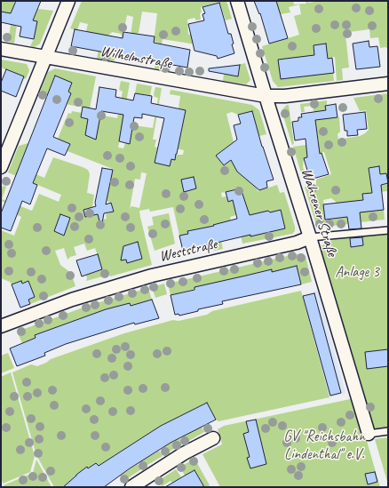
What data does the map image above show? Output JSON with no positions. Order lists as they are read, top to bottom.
{
  "streets": {
    "street": ["Wilhelmstraße", "Wahrener Straße", "Weststraße"]
  },
  "crossings": [
    ["Wilhelmstraße", "Wahrener Straße"],
    ["Wahrener Straße", "Weststraße"]
  ],
  "parks": ["Anlage 3", "GV \"Reichsbahn Lindenthal\" e.V."]
}
